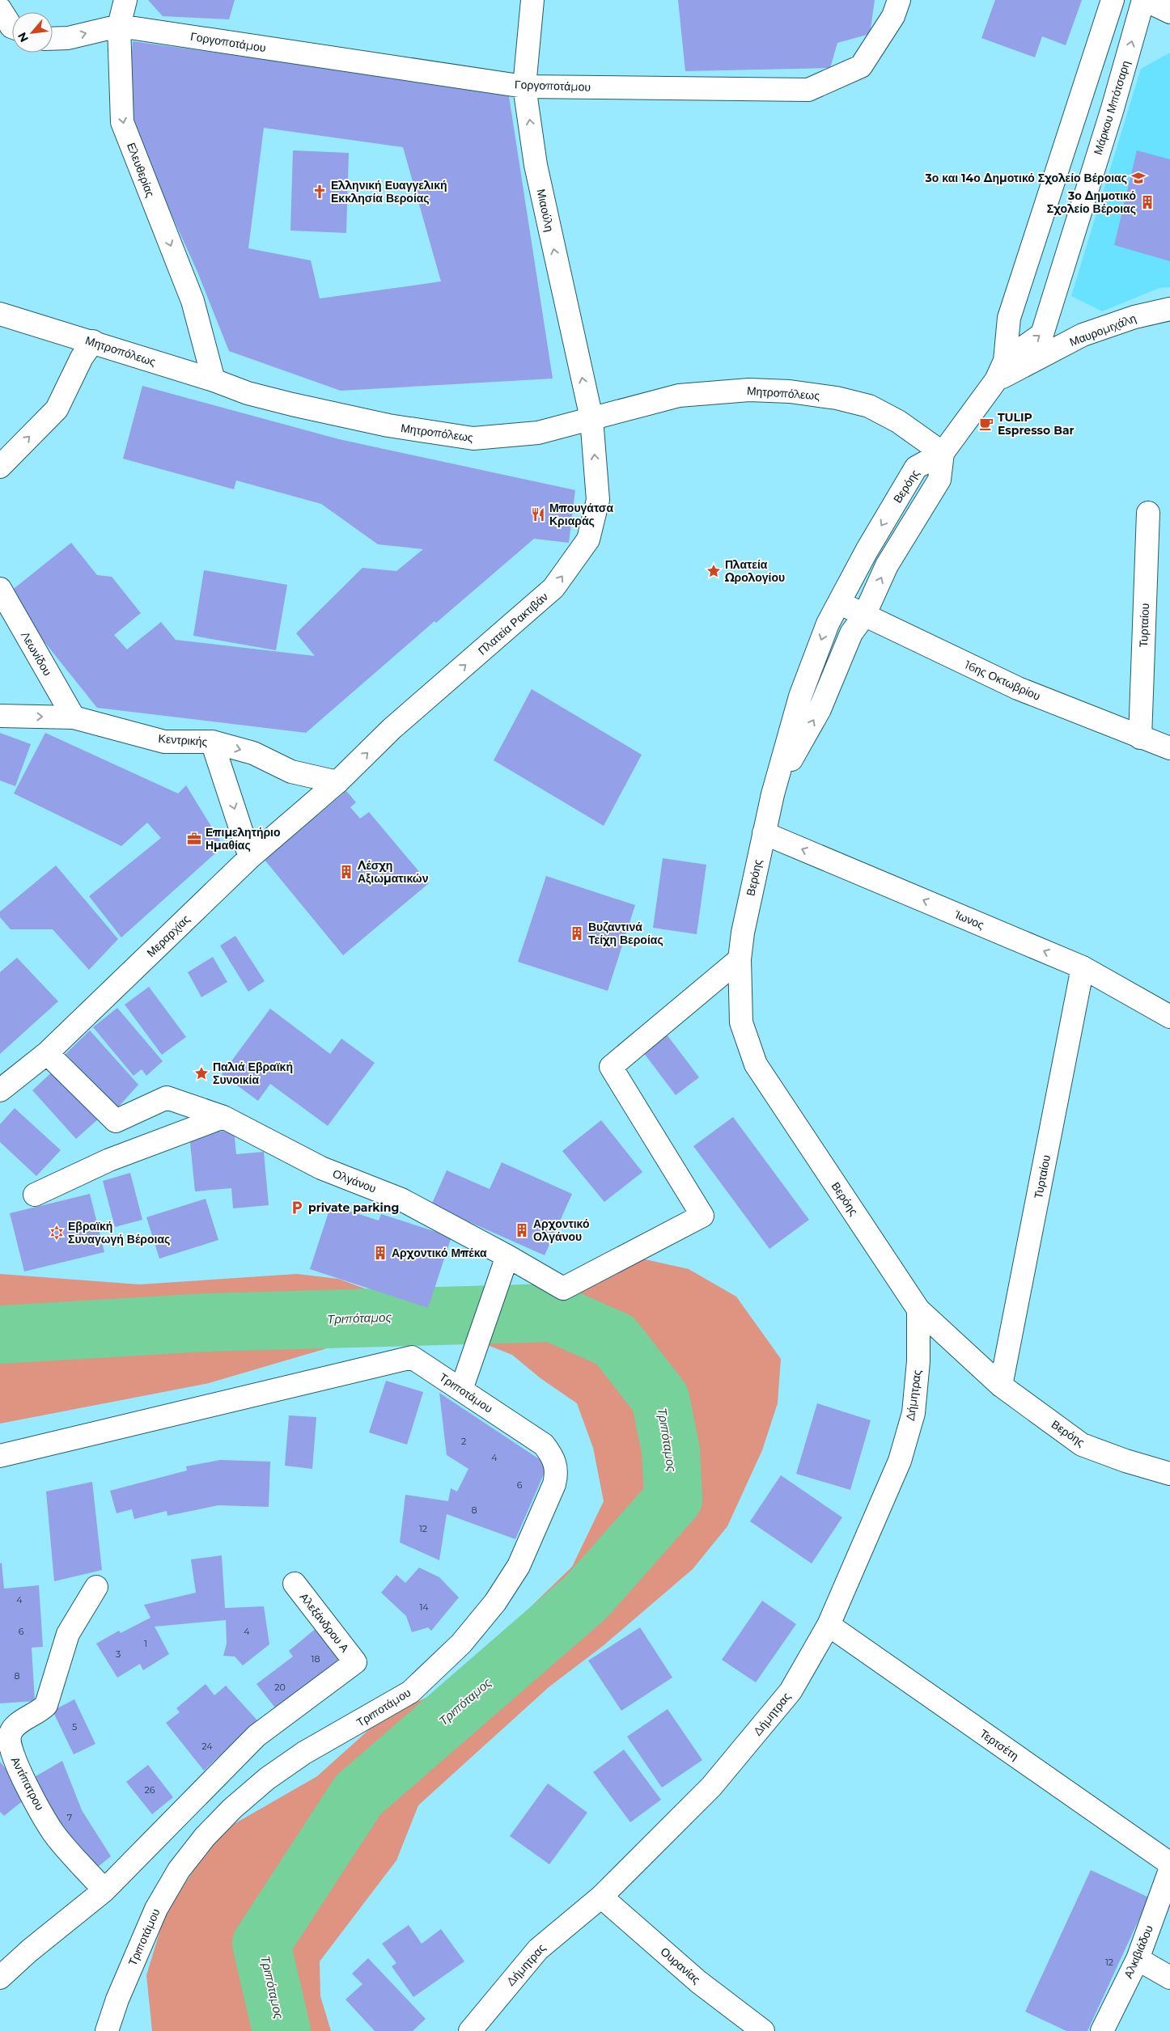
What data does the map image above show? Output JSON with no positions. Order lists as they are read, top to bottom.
{
  "streets": {
    "street": [
      "Γοργοποτάμου",
      "Μάρκου Μπότσαρη",
      "Ελευθερίας",
      "Μιαούλη",
      "Μαυρομιχάλη",
      "Μητροπόλεως",
      "Βερόης",
      "Πλατεία Ρακτιβάν",
      "Τυρταίου",
      "Λεωνίδου",
      "16ης Οκτωβρίου",
      "Κεντρικής",
      "Ίωνος",
      "Μεραρχίας",
      "Ολγάνου",
      "Τριποτάμου",
      "Δήμητρας",
      "Αλεξάνδρου Α",
      "Τερτσέτη",
      "Αντίπατρου",
      "Αλκιβιάδου",
      "Ουρανίας"
    ]
  },
  "crossings": [
    ["Γοργοποτάμου", "Ελευθερίας"],
    ["Γοργοποτάμου", "Μιαούλη"],
    ["Μάρκου Μπότσαρη", "Μαυρομιχάλη"],
    ["Μάρκου Μπότσαρη", "Μητροπόλεως"],
    ["Μάρκου Μπότσαρη", "Βερόης"],
    ["Ελευθερίας", "Μητροπόλεως"],
    ["Μιαούλη", "Μητροπόλεως"],
    ["Μιαούλη", "Πλατεία Ρακτιβάν"],
    ["Μητροπόλεως", "Βερόης"],
    ["Μητροπόλεως", "Πλατεία Ρακτιβάν"],
    ["Βερόης", "Τυρταίου"],
    ["Βερόης", "16ης Οκτωβρίου"],
    ["Βερόης", "Ίωνος"],
    ["Βερόης", "Ολγάνου"],
    ["Βερόης", "Δήμητρας"],
    ["Πλατεία Ρακτιβάν", "Κεντρικής"],
    ["Πλατεία Ρακτιβάν", "Μεραρχίας"],
    ["Τυρταίου", "16ης Οκτωβρίου"],
    ["Τυρταίου", "Ίωνος"],
    ["Λεωνίδου", "Κεντρικής"],
    ["Κεντρικής", "Μεραρχίας"],
    ["Μεραρχίας", "Ολγάνου"],
    ["Δήμητρας", "Τερτσέτη"],
    ["Δήμητρας", "Ουρανίας"],
    ["Αλεξάνδρου Α", "Αντίπατρου"]
  ],
  "one_way": [
    "Ελευθερίας",
    "Μιαούλη",
    "Πλατεία Ρακτιβάν",
    "Κεντρικής",
    "Ίωνος"
  ],
  "water": ["Τριπόταμος"],
  "places": {
    "school or university": ["3ο και 14ο Δημοτικό Σχολείο Βέροιας"],
    "church": ["Ελληνική Ευαγγελική Εκκλησία Βεροίας"],
    "building": [
      "3ο Δημοτικό Σχολείο Βέροιας",
      "Λέσχη Αξιωματικών",
      "Βυζαντινά Τείχη Βεροίας",
      "Αρχοντικό Ολγάνου",
      "Αρχοντικό Μπέκα"
    ],
    "cafe": ["TULIP Espresso Bar"],
    "restaurant": ["Μπουγάτσα Κριαράς"],
    "place": ["Πλατεία Ωρολογίου", "Παλιά Εβραϊκή Συνοικία"],
    "office": ["Επιμελητήριο Ημαθίας"],
    "parking": ["private parking"],
    "synagogue": ["Εβραϊκή Συναγωγή Βέροιας"]
  },
  "house_numbers": [
    "2",
    "4",
    "6",
    "8",
    "12",
    "4",
    "14",
    "6",
    "4",
    "1",
    "3",
    "18",
    "8",
    "20",
    "5",
    "24",
    "26",
    "7",
    "12"
  ],
  "north": "bottom left"
}
